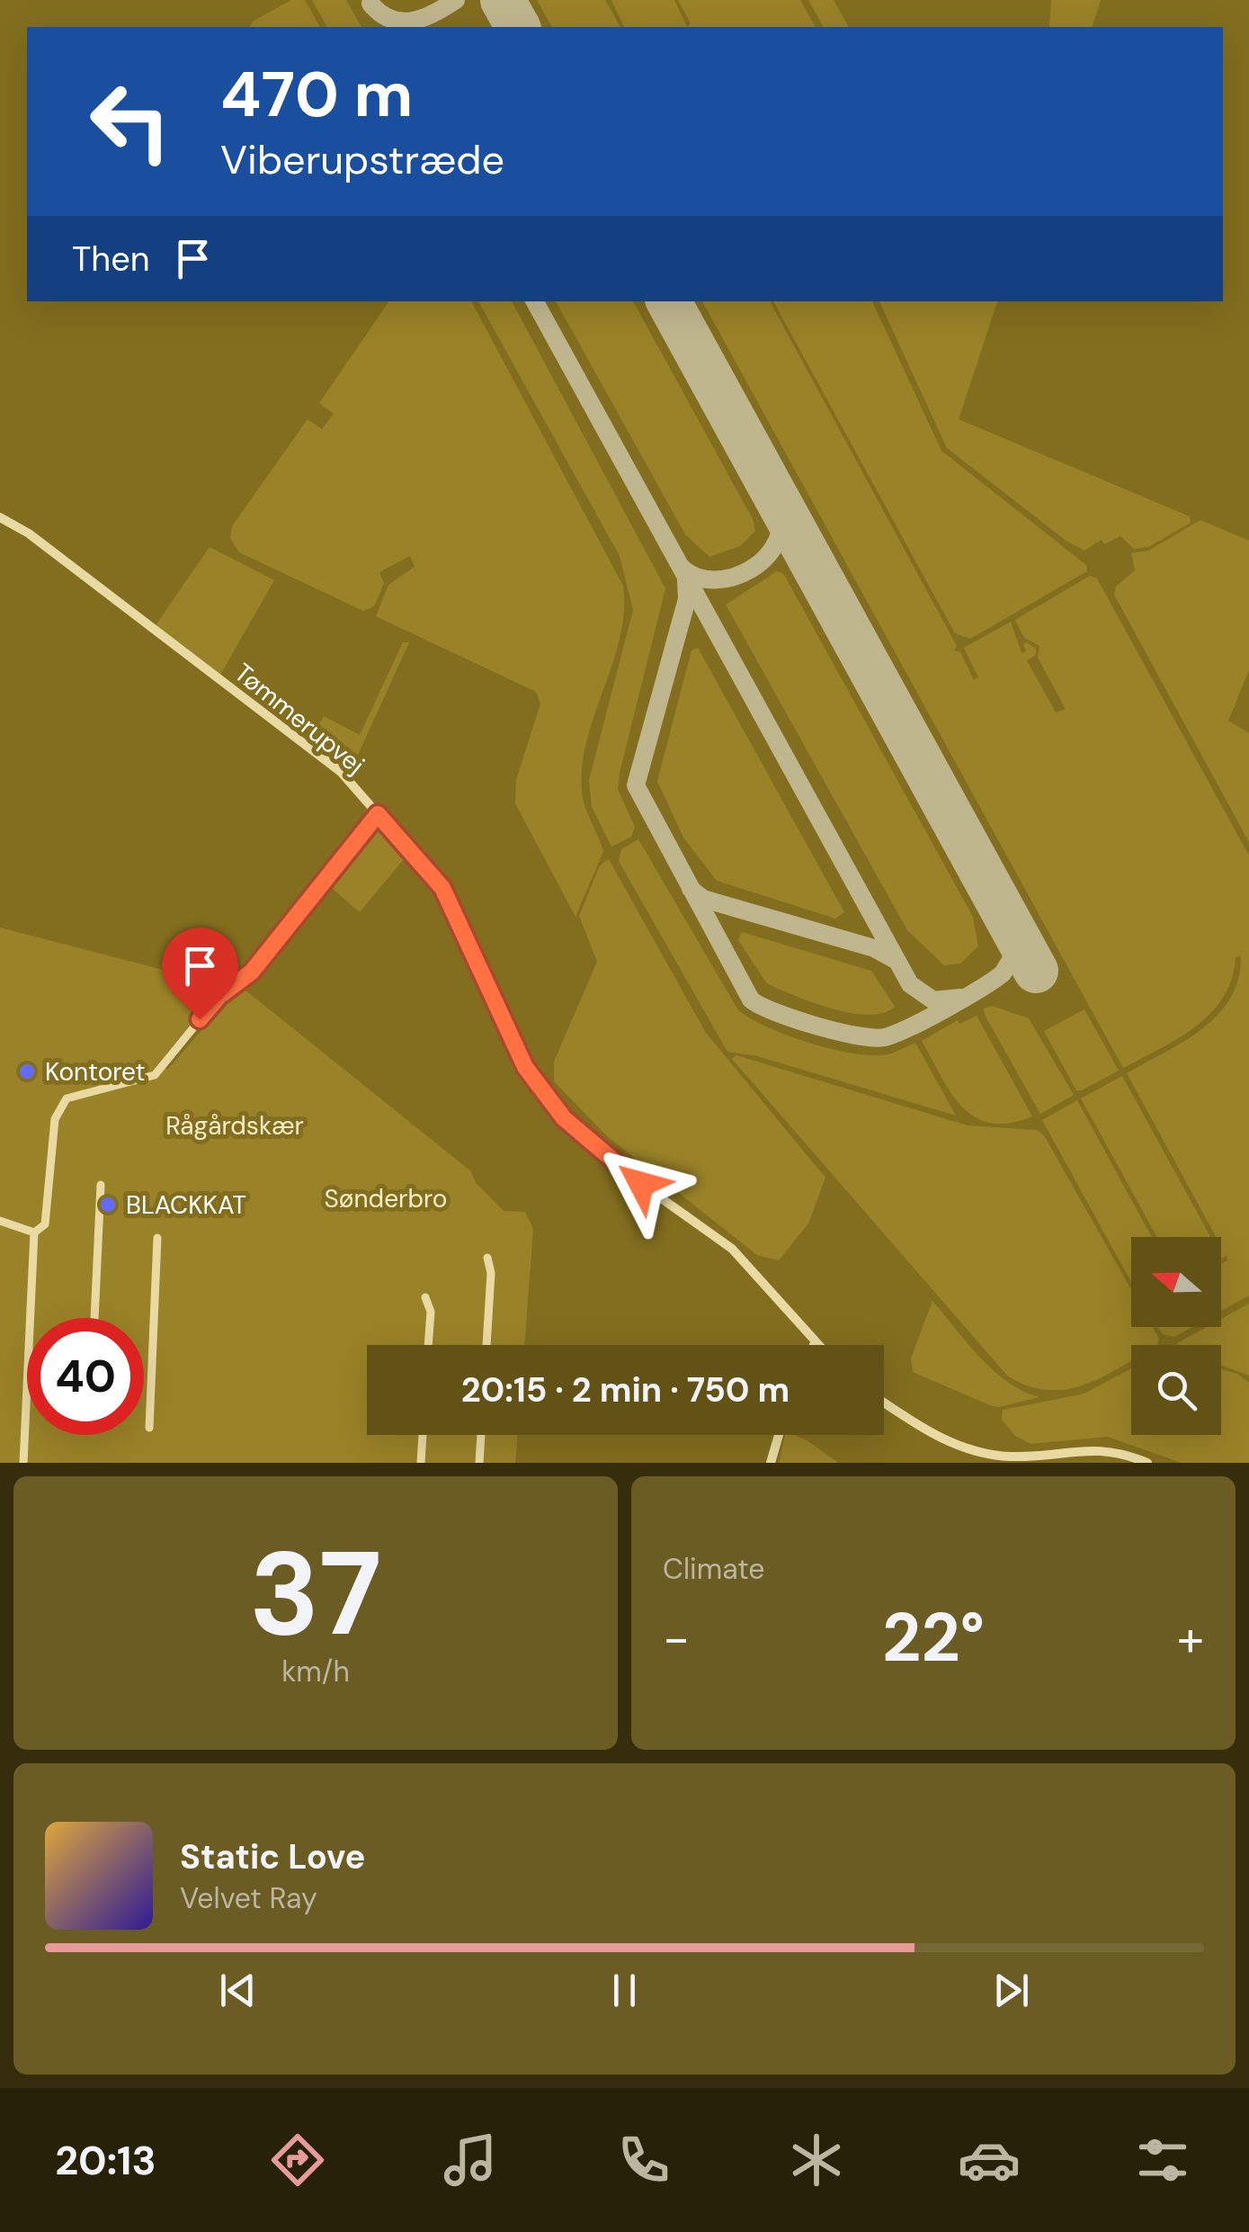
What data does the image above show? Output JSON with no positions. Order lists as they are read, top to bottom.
{
  "streets": {
    "street": ["Tømmerupvej"]
  },
  "parks": ["Rågårdskær", "Sønderbro"],
  "places": ["Kontoret", "BLACKKAT"],
  "north": "left",
  "page": {
    "turn": ["470 m", "Viberupstræde"],
    "then": "Then",
    "limit": "40",
    "trip": "20:15 · 2 min · 750 m",
    "tile": [
      ["37", "km/h"],
      "Climate"
    ],
    "heat": ["−", "22°", "+"],
    "song": ["Static Love", "Velvet Ray"],
    "tabs": "20:13"
  }
}
